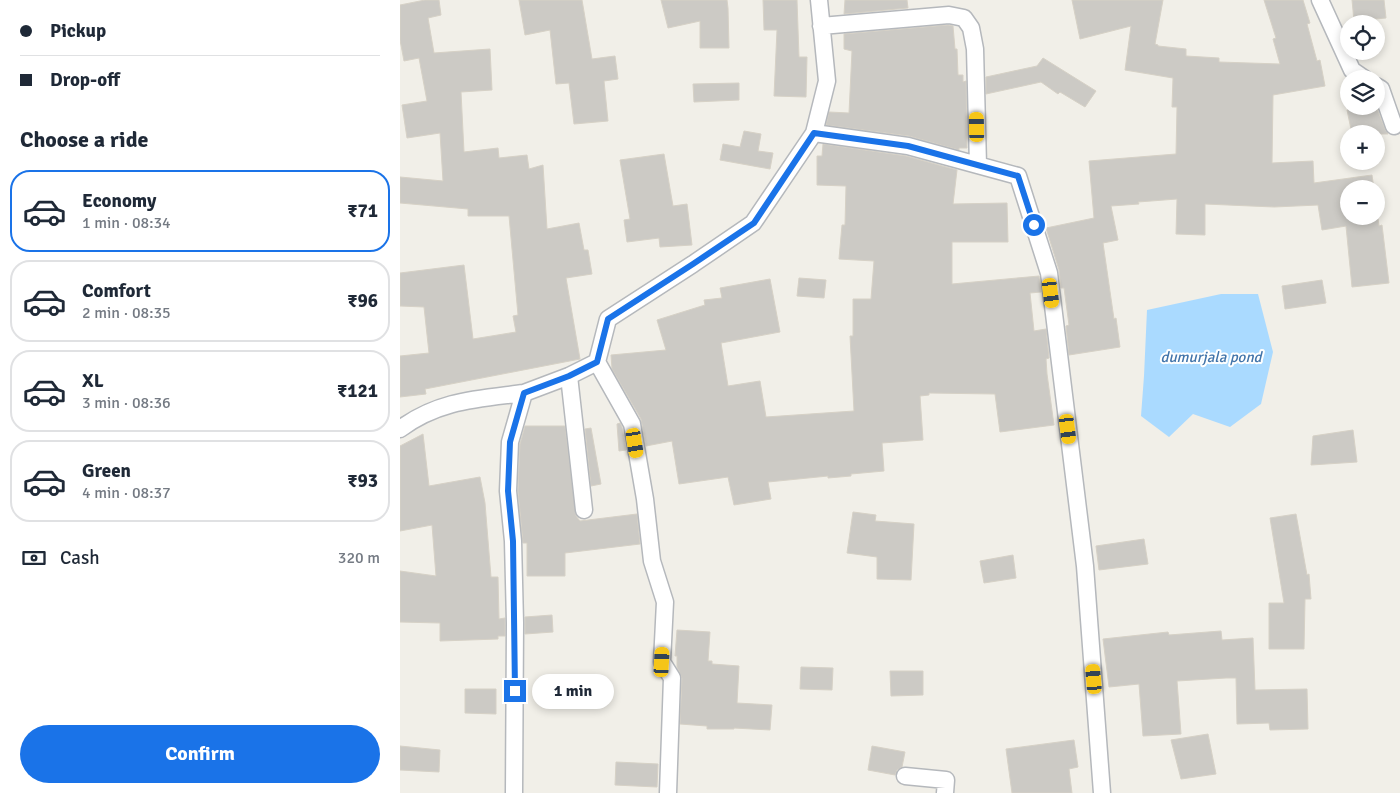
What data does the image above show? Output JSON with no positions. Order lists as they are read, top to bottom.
{
  "water": ["dumurjala pond"],
  "page": {
    "banner": ["Pickup", "Drop-off"],
    "map_buttons": ["+", "−"],
    "heading": "Choose a ride",
    "list": [
      {
        "name": "Economy",
        "note": "1 min · 08:34",
        "value": "₹71"
      },
      {
        "name": "Comfort",
        "note": "2 min · 08:35",
        "value": "₹96"
      },
      {
        "name": "XL",
        "note": "3 min · 08:36",
        "value": "₹121"
      },
      {
        "name": "Green",
        "note": "4 min · 08:37",
        "value": "₹93"
      }
    ],
    "pay": ["Cash", "320 m"],
    "bubble": "1 min",
    "buttons": "Confirm"
  }
}
